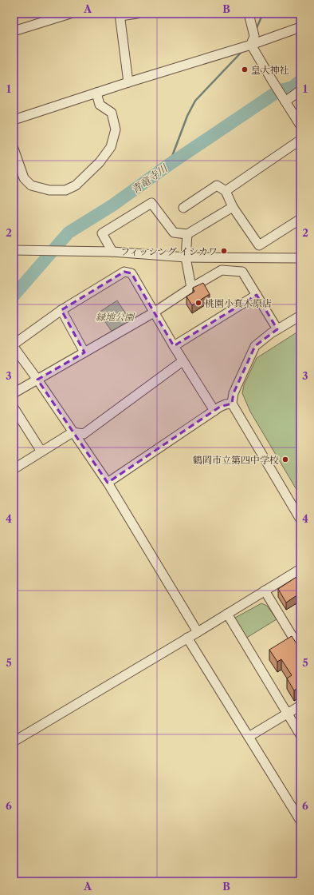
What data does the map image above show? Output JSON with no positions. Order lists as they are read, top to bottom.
{
  "water": ["青竜寺川"],
  "parks": ["緑地公園"],
  "places": [
    "皇大神社",
    "フィッシング イシカワ",
    "桃園小真木原店",
    "鶴岡市立第四中学校"
  ],
  "grid": {
    "columns": ["A", "B"],
    "rows": [
      "1",
      "2",
      "3",
      "4",
      "5",
      "6"
    ]
  }
}
